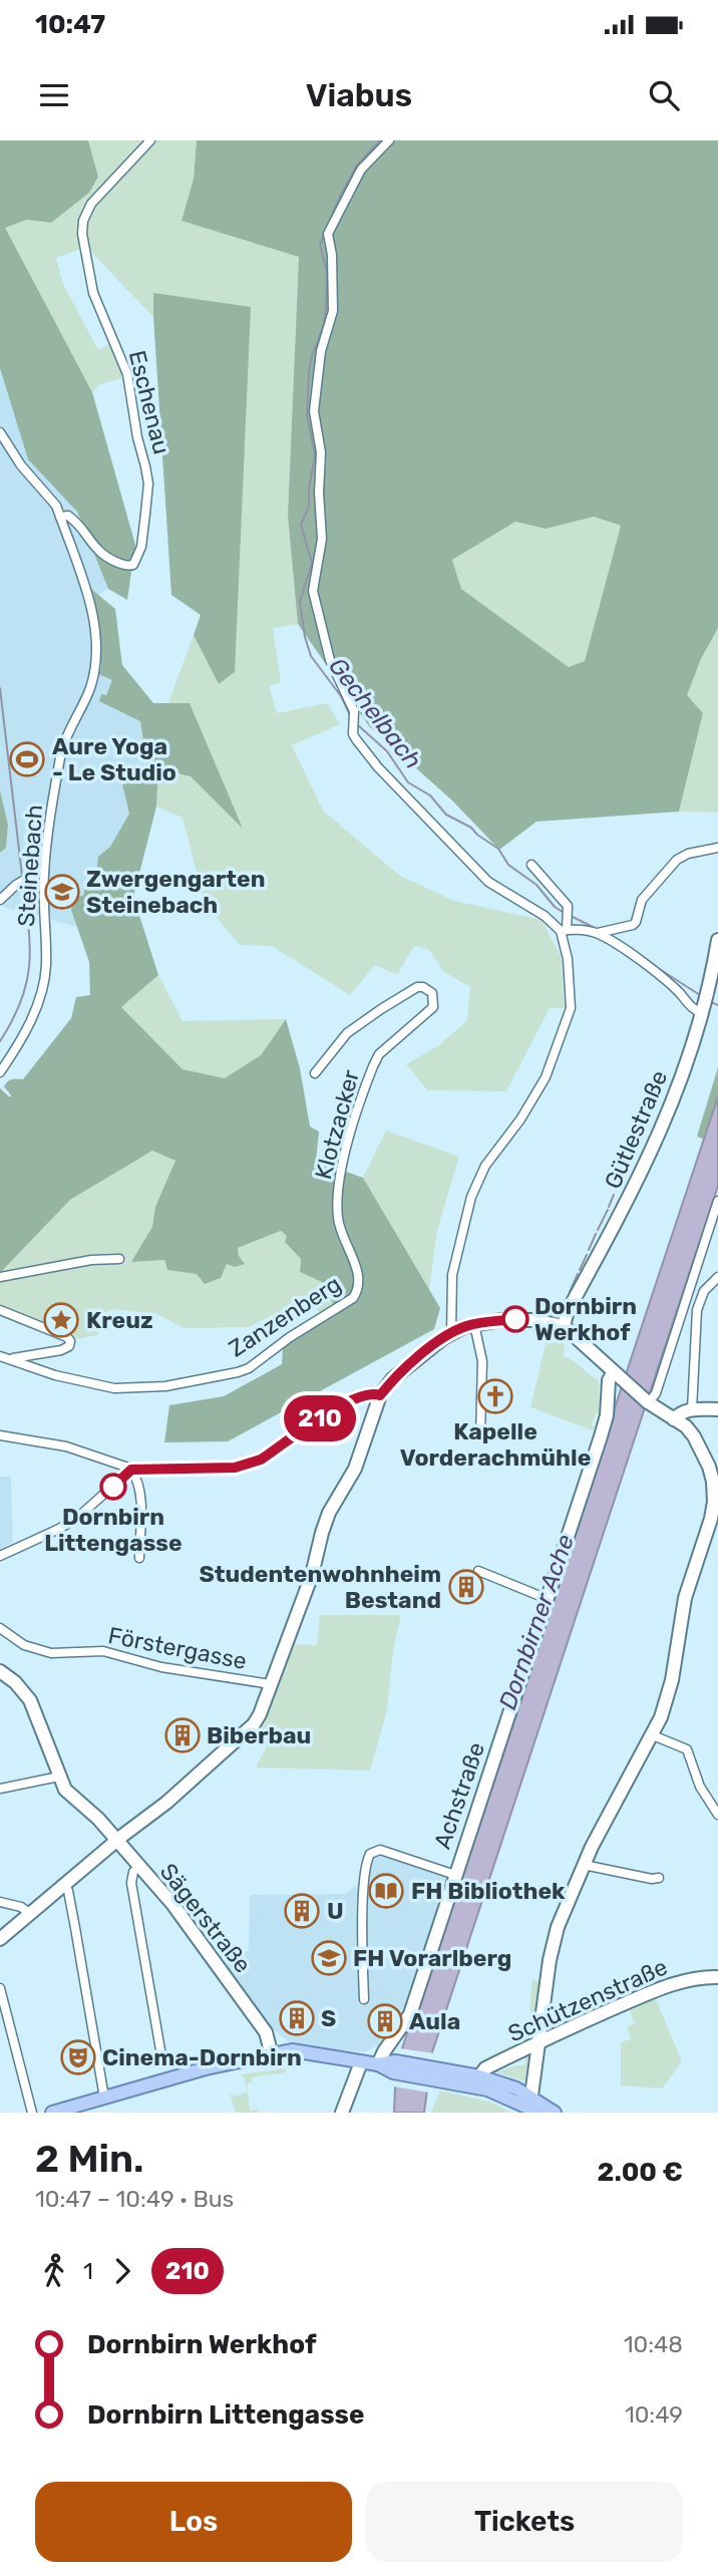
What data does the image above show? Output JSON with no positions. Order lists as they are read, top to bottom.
{
  "streets": {
    "street": [
      "Eschenau",
      "Steinebach",
      "Klotzacker",
      "Gütlestraße",
      "Zanzenberg",
      "Förstergasse",
      "Achstraße",
      "Sägerstraße",
      "Schützenstraße"
    ]
  },
  "crossings": [
    ["Eschenau", "Steinebach"],
    ["Klotzacker", "Zanzenberg"]
  ],
  "water": ["Gechelbach", "Dornbirner Ache"],
  "places": {
    "sports": ["Aure Yoga - Le Studio"],
    "school or university": ["Zwergengarten Steinebach", "FH Vorarlberg"],
    "other": ["Dornbirn Werkhof", "Dornbirn Littengasse"],
    "place": ["Kreuz"],
    "church": ["Kapelle Vorderachmühle"],
    "building": [
      "Studentenwohnheim Bestand",
      "Biberbau",
      "U",
      "S",
      "Aula"
    ],
    "library": ["FH Bibliothek"],
    "theatre": ["Cinema-Dornbirn"]
  },
  "lines": ["bus line 210"],
  "page": {
    "status": "10:47",
    "header": "Viabus",
    "on_map": "210",
    "heading": ["2 Min.", "10:47 – 10:49 · Bus", "2.00 €"],
    "legs": ["1", "210"],
    "list": [
      {
        "name": "Dornbirn Werkhof",
        "value": "10:48"
      },
      {
        "name": "Dornbirn Littengasse",
        "value": "10:49"
      }
    ],
    "buttons": ["Los", "Tickets"]
  }
}
